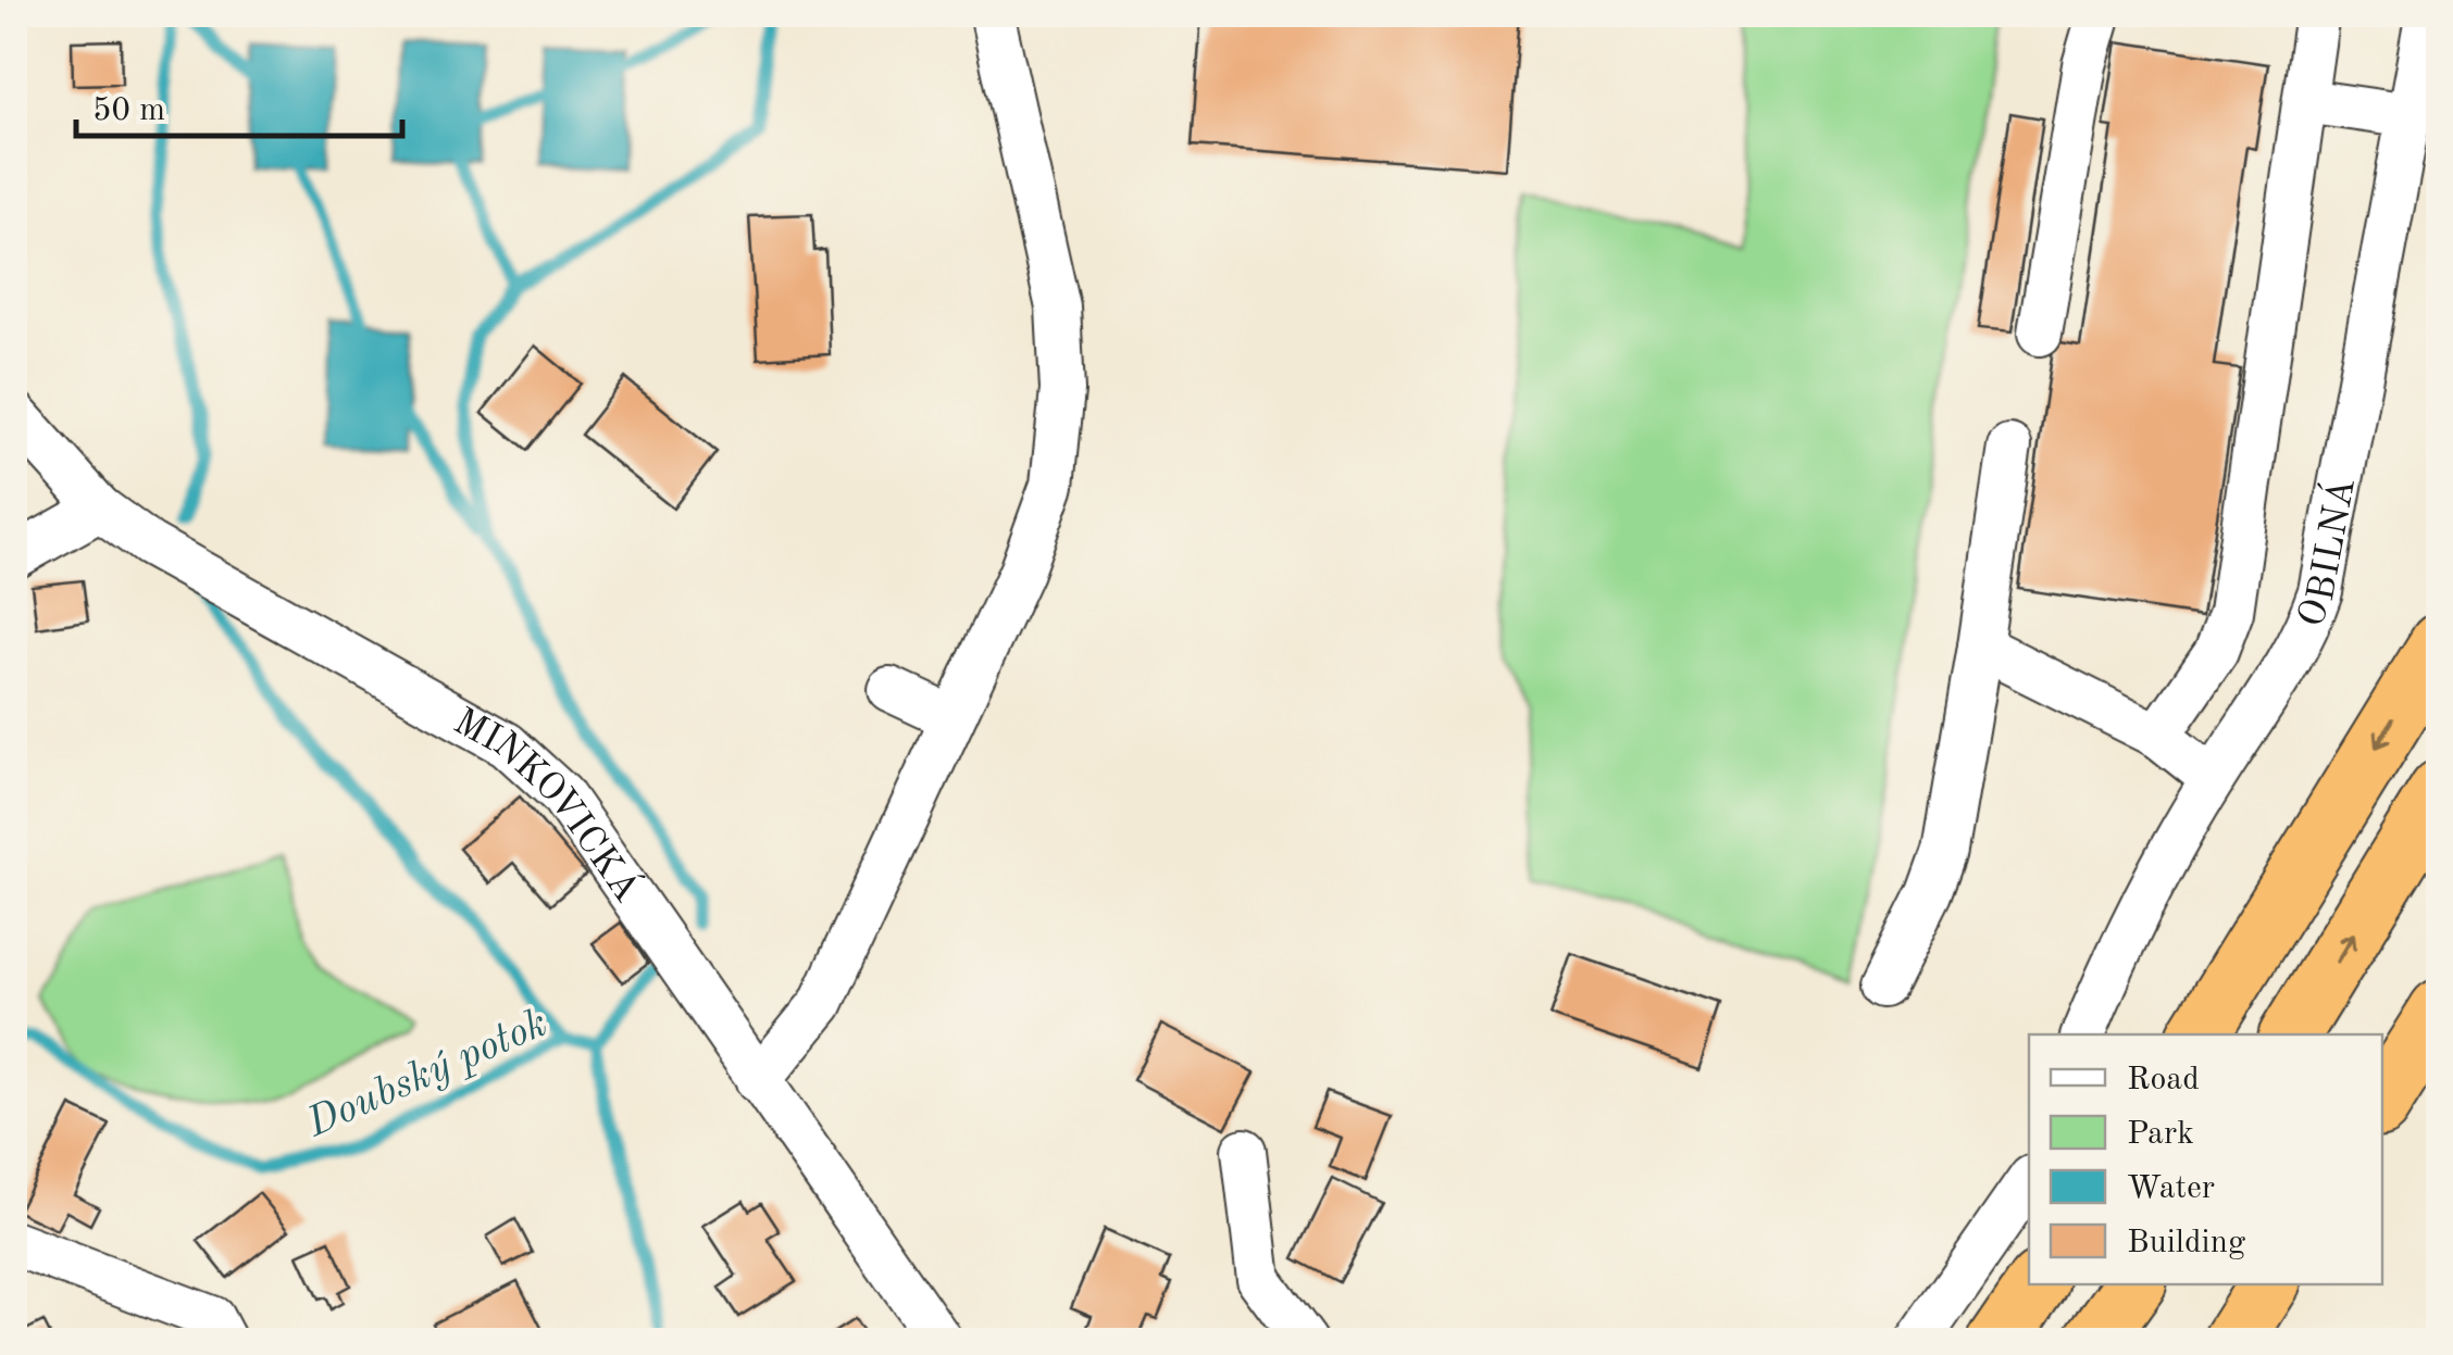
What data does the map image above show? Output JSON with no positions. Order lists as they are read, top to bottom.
{
  "streets": {
    "street": ["OBILNÁ", "MINKOVICKÁ"]
  },
  "water": ["Doubský potok"],
  "legend": [
    "Road",
    "Park",
    "Water",
    "Building"
  ],
  "scale_bar": "50 m"
}
